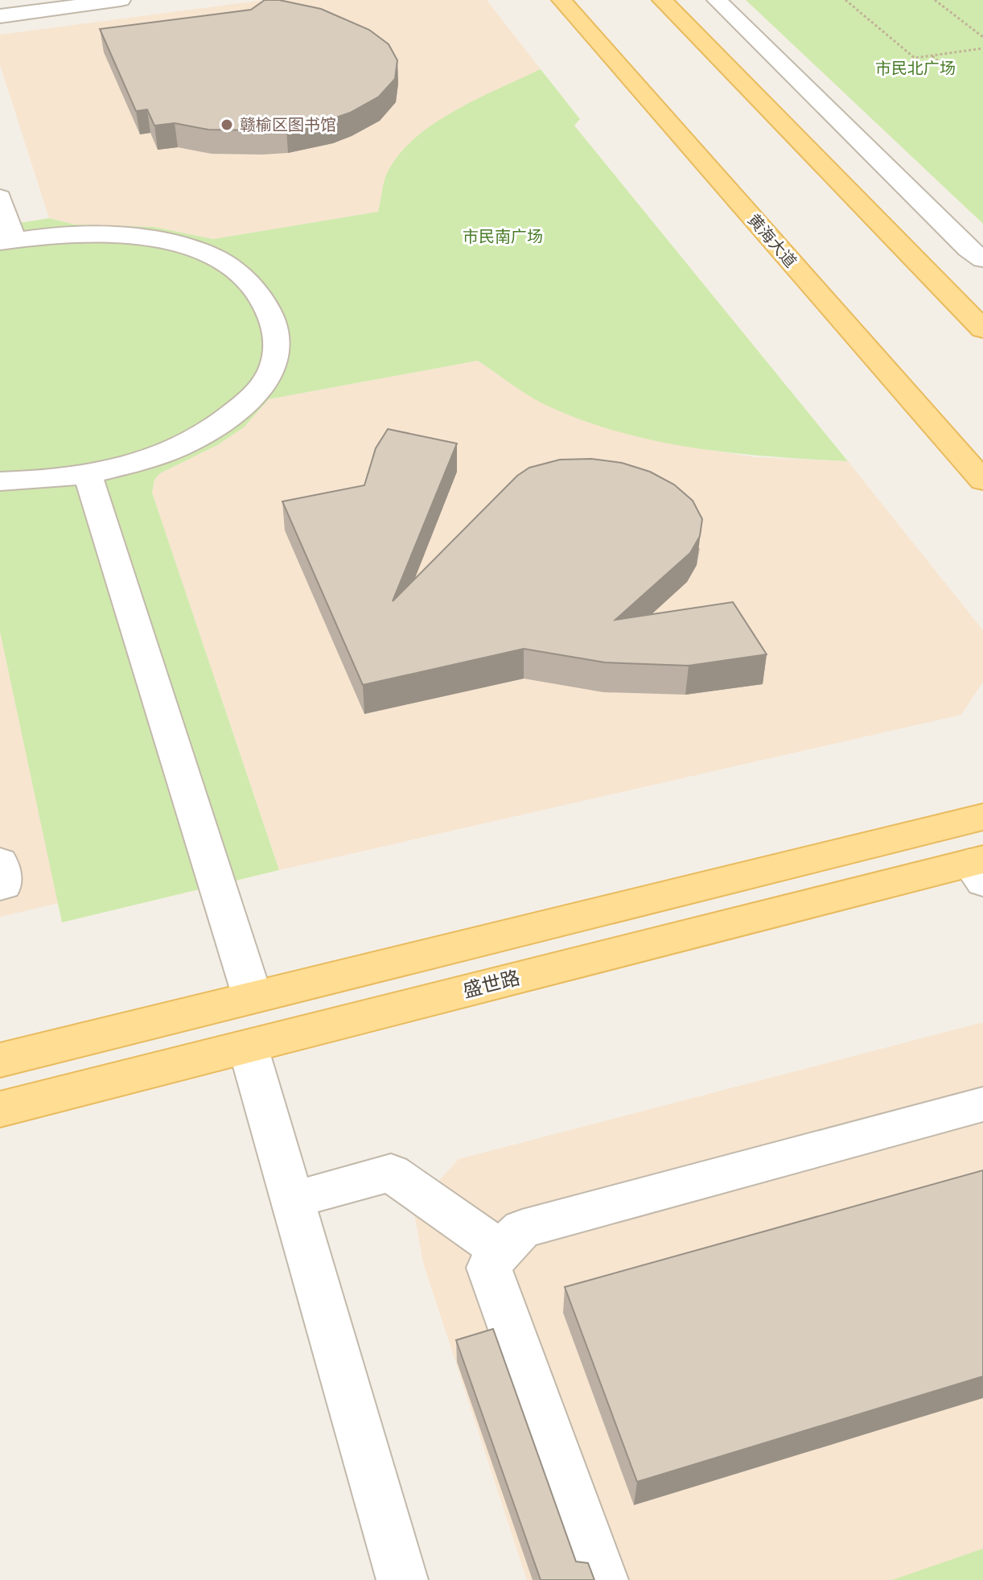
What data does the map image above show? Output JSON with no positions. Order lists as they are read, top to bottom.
{
  "streets": {
    "main road": ["黄海大道", "盛世路"]
  },
  "parks": ["市民北广场", "市民南广场"],
  "places": ["赣榆区图书馆"]
}
